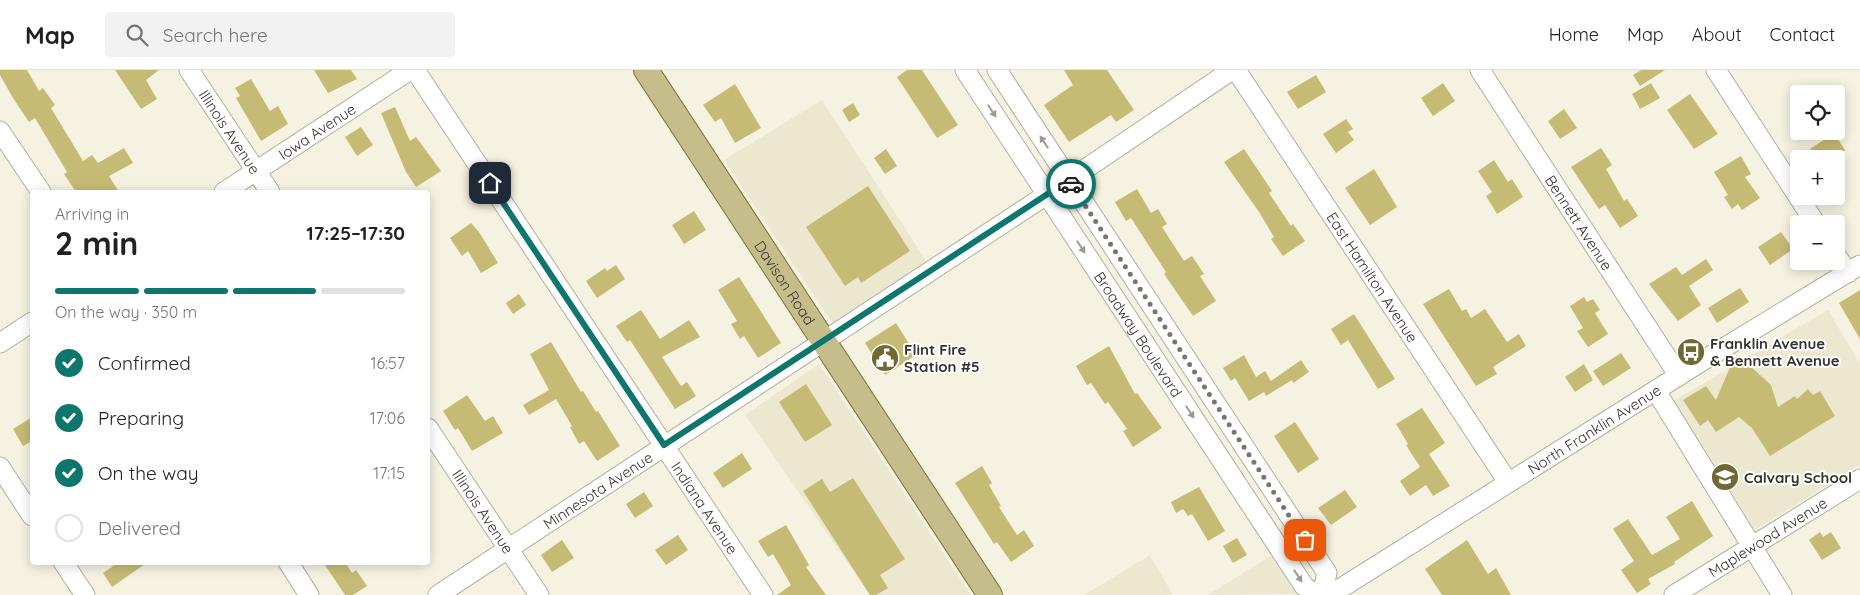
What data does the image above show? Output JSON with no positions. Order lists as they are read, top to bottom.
{
  "streets": {
    "main road": ["Davison Road"],
    "street": [
      "Illinois Avenue",
      "Iowa Avenue",
      "Bennett Avenue",
      "East Hamilton Avenue",
      "Broadway Boulevard",
      "North Franklin Avenue",
      "Minnesota Avenue",
      "Indiana Avenue",
      "Maplewood Avenue"
    ]
  },
  "crossings": [
    ["Illinois Avenue", "Iowa Avenue"],
    ["Illinois Avenue", "Minnesota Avenue"],
    ["Bennett Avenue", "North Franklin Avenue"],
    ["East Hamilton Avenue", "North Franklin Avenue"],
    ["Davison Road", "Minnesota Avenue"],
    ["Broadway Boulevard", "Minnesota Avenue"],
    ["Minnesota Avenue", "Indiana Avenue"]
  ],
  "places": {
    "bus stop": ["Franklin Avenue & Bennett Avenue"],
    "public building": ["Flint Fire Station #5"],
    "school or university": ["Calvary School"]
  },
  "page": {
    "header": "Map",
    "search": "Search here",
    "nav": [
      "Home",
      "Map",
      "About",
      "Contact"
    ],
    "map_buttons": ["+", "−"],
    "heading": ["2 min", "Arriving in", "17:25–17:30"],
    "bar": "On the way · 350 m",
    "list": [
      ["Confirmed", "16:57"],
      ["Preparing", "17:06"],
      ["On the way", "17:15"],
      "Delivered"
    ]
  }
}
